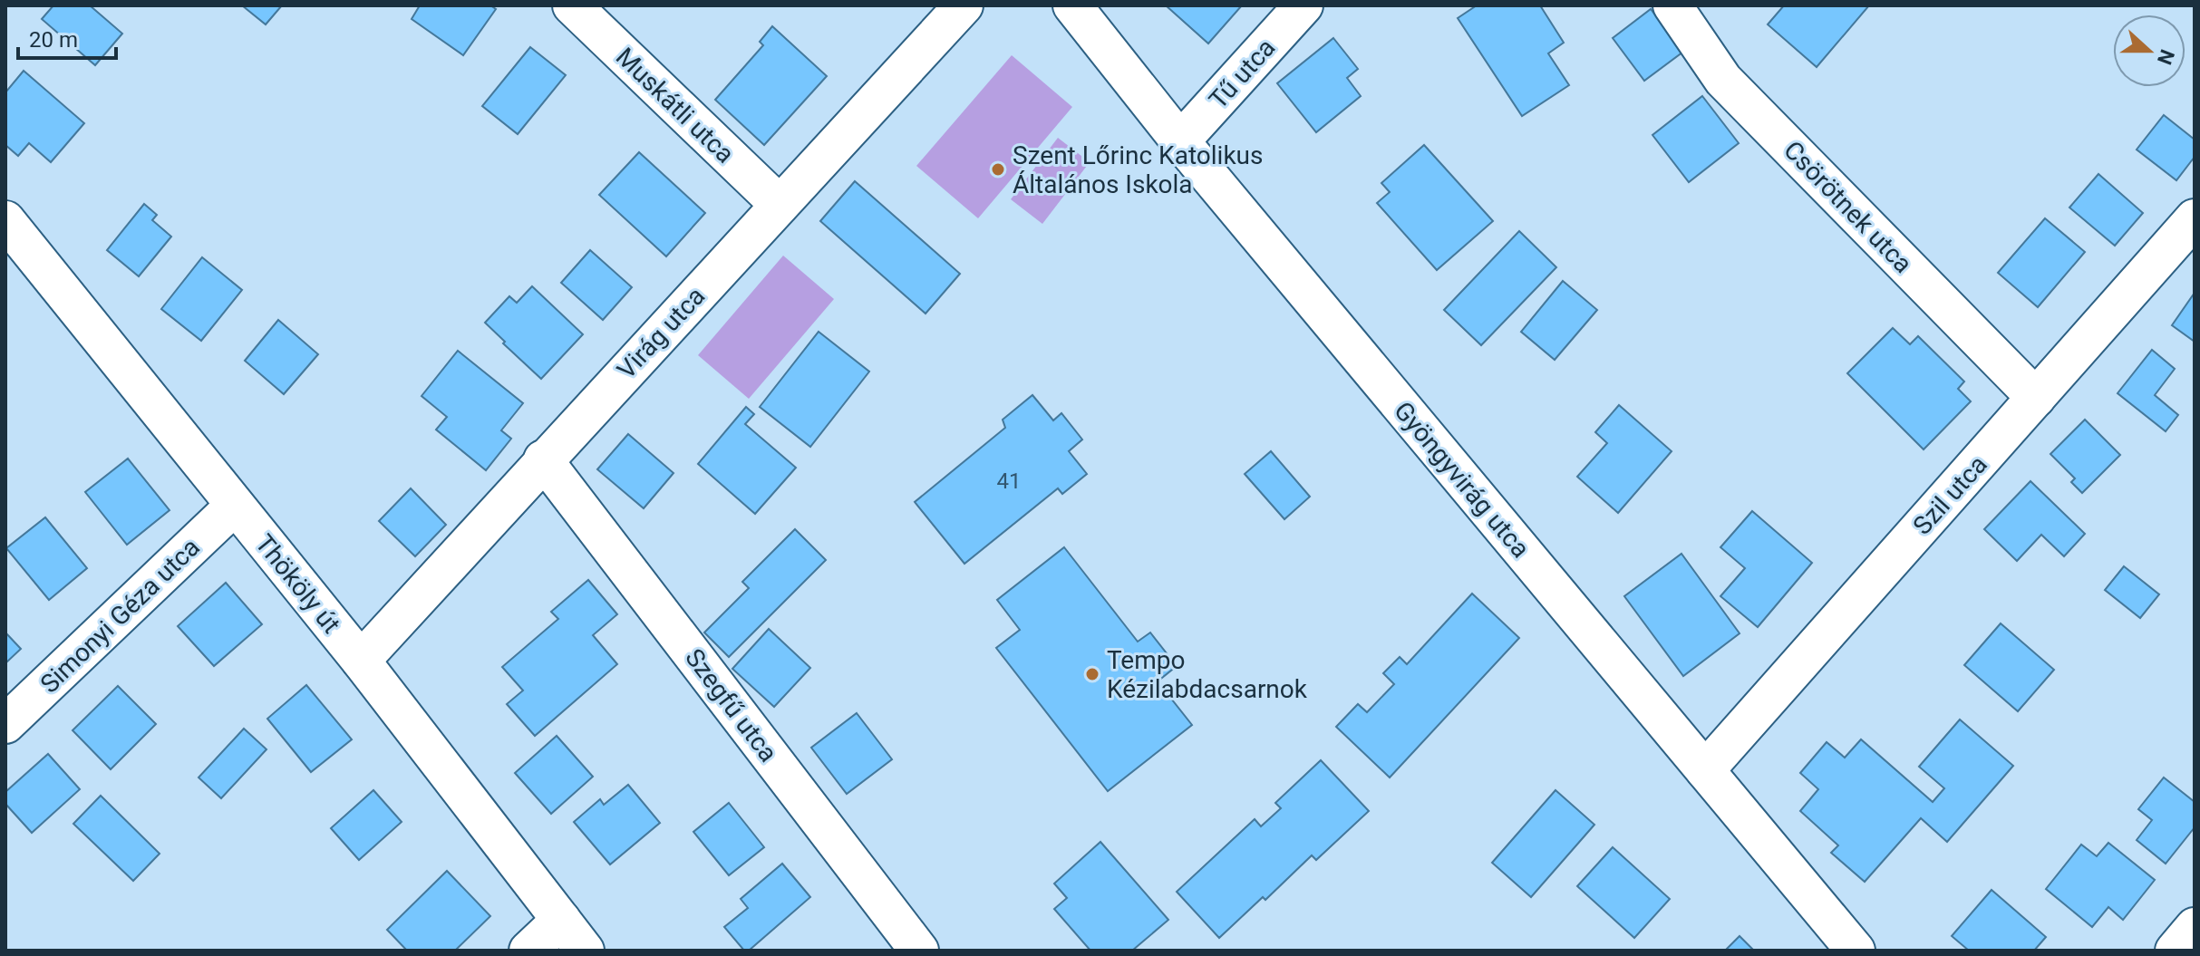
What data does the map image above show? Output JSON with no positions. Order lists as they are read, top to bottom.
{
  "streets": {
    "street": [
      "Tű utca",
      "Muskátli utca",
      "Csörötnek utca",
      "Virág utca",
      "Gyöngyvirág utca",
      "Szil utca",
      "Thököly út",
      "Simonyi Géza utca",
      "Szegfű utca"
    ]
  },
  "crossings": [
    ["Tű utca", "Gyöngyvirág utca"],
    ["Muskátli utca", "Virág utca"],
    ["Csörötnek utca", "Szil utca"],
    ["Virág utca", "Thököly út"],
    ["Virág utca", "Szegfű utca"],
    ["Gyöngyvirág utca", "Szil utca"],
    ["Thököly út", "Simonyi Géza utca"]
  ],
  "places": ["Szent Lőrinc Katolikus Általános Iskola", "Tempo Kézilabdacsarnok"],
  "house_numbers": ["41"],
  "scale_bar": "20 m",
  "north": "right"
}
